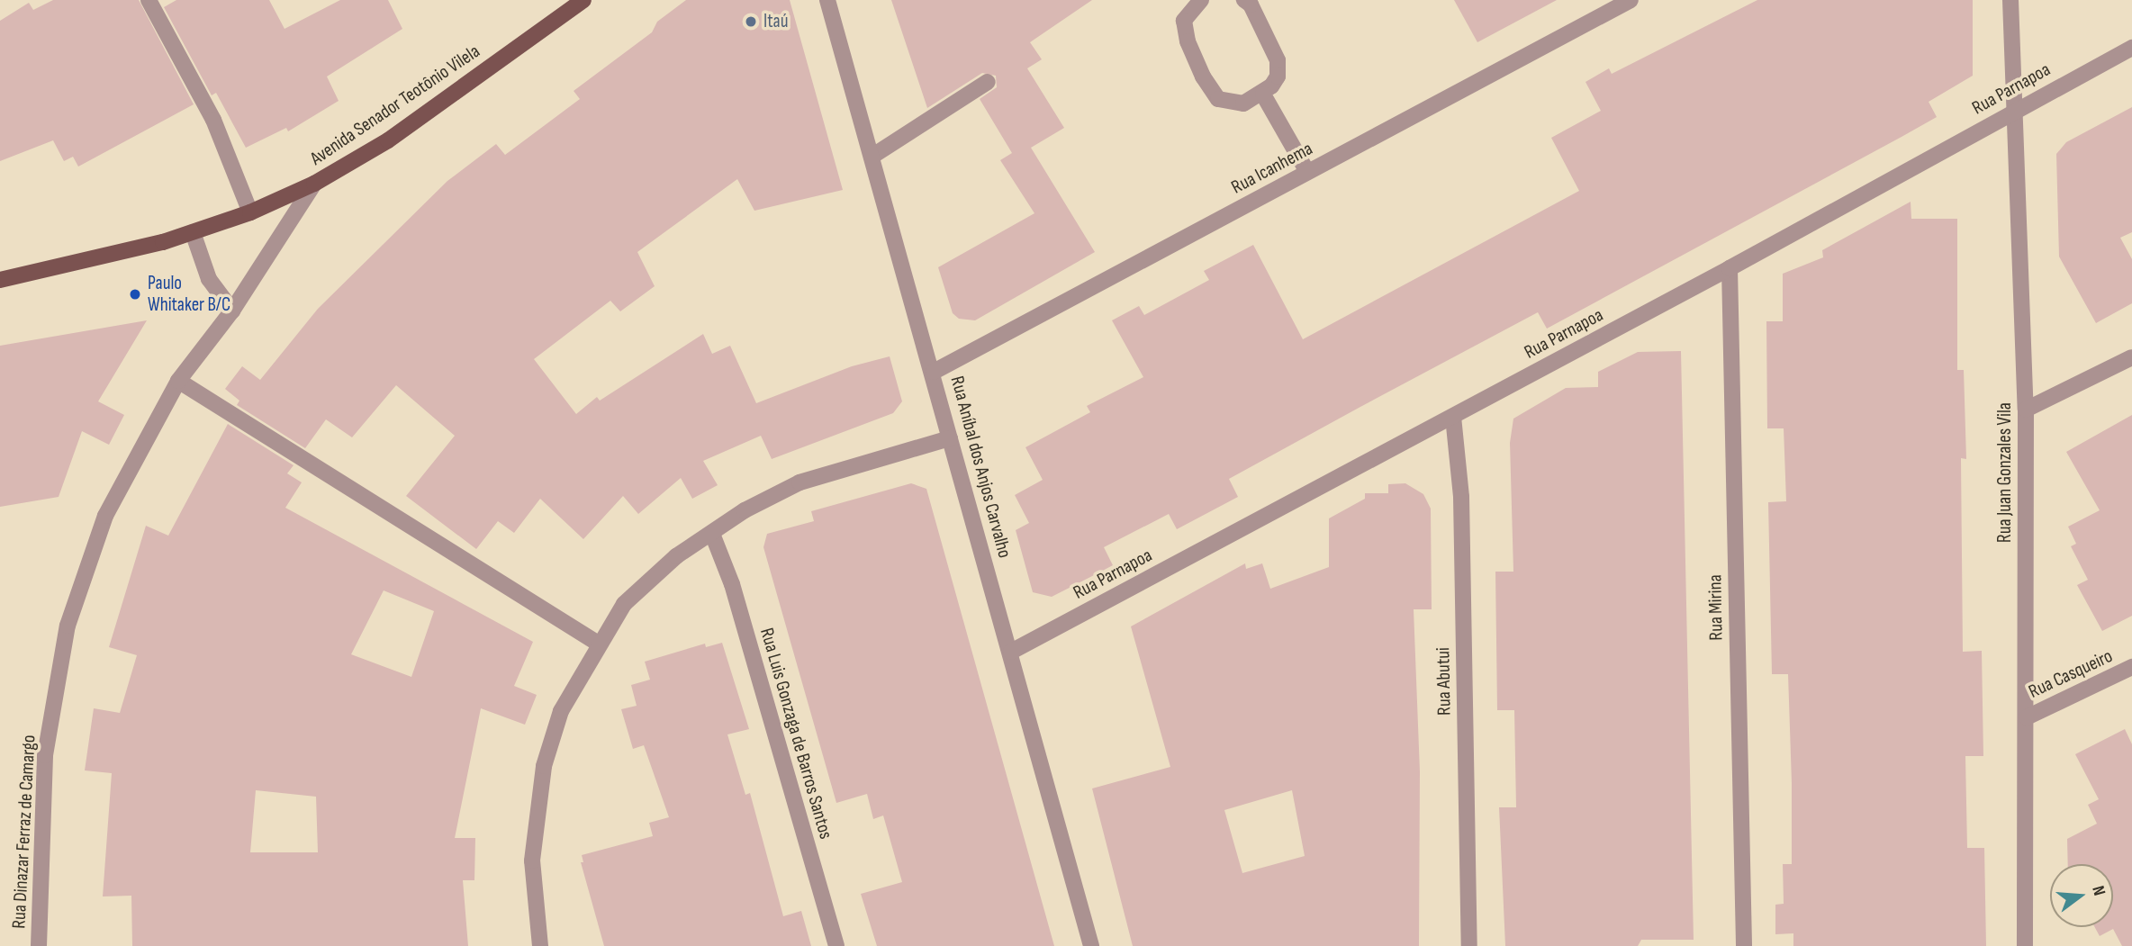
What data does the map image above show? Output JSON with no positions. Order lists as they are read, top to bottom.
{
  "streets": {
    "main road": ["Avenida Senador Teotônio Vilela"],
    "street": [
      "Rua Parnapoa",
      "Rua Icanhema",
      "Rua Aníbal dos Anjos Carvalho",
      "Rua Juan Gonzales Vila",
      "Rua Mirina",
      "Rua Casqueiro",
      "Rua Abutui",
      "Rua Luis Gonzaga de Barros Santos",
      "Rua Dinazar Ferraz de Camargo"
    ]
  },
  "crossings": [
    ["Rua Parnapoa", "Rua Aníbal dos Anjos Carvalho"],
    ["Rua Parnapoa", "Rua Juan Gonzales Vila"],
    ["Rua Parnapoa", "Rua Mirina"],
    ["Rua Parnapoa", "Rua Abutui"],
    ["Avenida Senador Teotônio Vilela", "Rua Dinazar Ferraz de Camargo"],
    ["Rua Icanhema", "Rua Aníbal dos Anjos Carvalho"],
    ["Rua Juan Gonzales Vila", "Rua Casqueiro"]
  ],
  "places": ["Itaú", "Paulo Whitaker B/C"],
  "north": "right"
}
